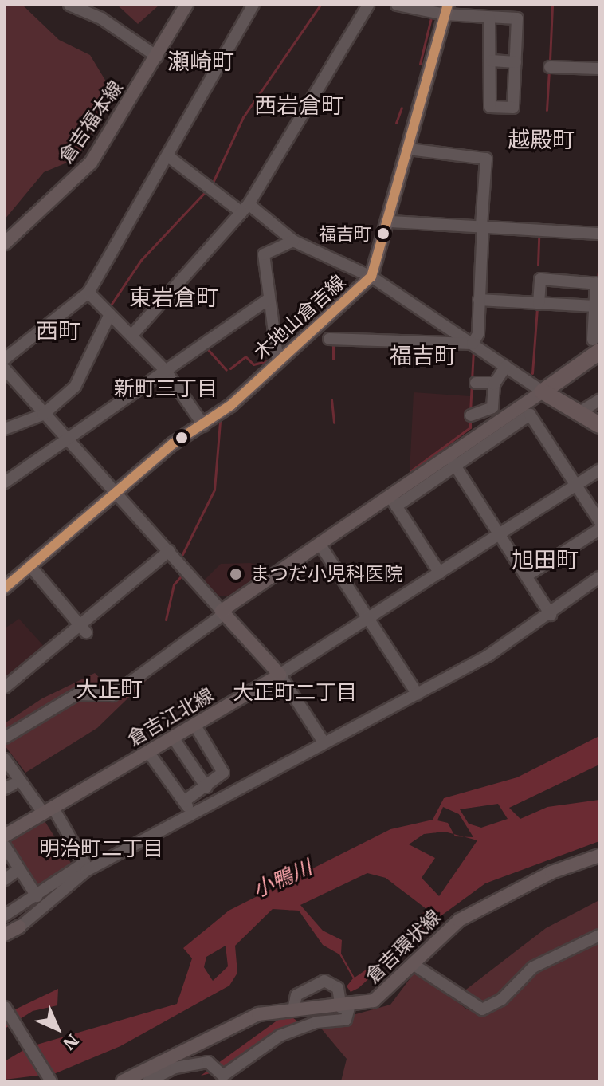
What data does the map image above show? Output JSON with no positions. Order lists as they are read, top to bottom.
{
  "streets": {
    "main road": [
      "倉吉福本線",
      "木地山倉吉線",
      "倉吉江北線",
      "倉吉環状線"
    ]
  },
  "districts": [
    "瀬崎町",
    "西岩倉町",
    "越殿町",
    "東岩倉町",
    "西町",
    "福吉町",
    "新町三丁目",
    "旭田町",
    "大正町",
    "大正町二丁目",
    "明治町二丁目"
  ],
  "water": ["小鴨川"],
  "places": ["福吉町", "まつだ小児科医院"],
  "north": "bottom right"
}
